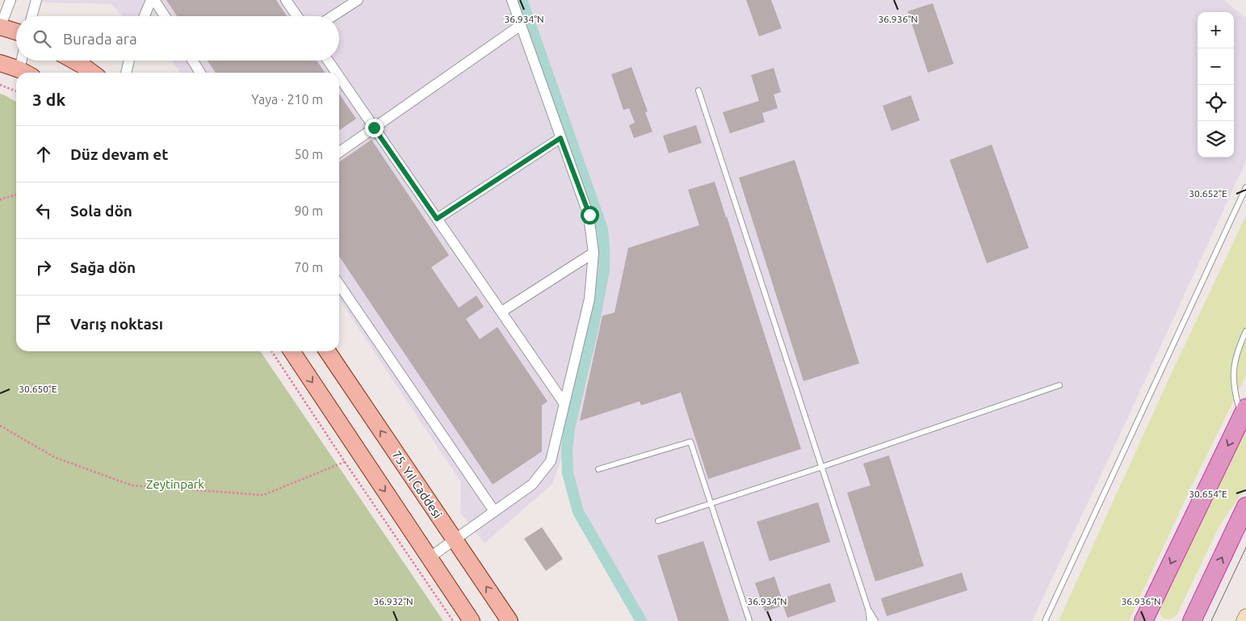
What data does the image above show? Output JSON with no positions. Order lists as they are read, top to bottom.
{
  "streets": {
    "main road": ["75. Yıl Caddesi"]
  },
  "parks": ["Zeytinpark"],
  "page": {
    "map_buttons": ["+", "−"],
    "search": "Burada ara",
    "heading": ["3 dk", "Yaya · 210 m"],
    "list": [
      ["Düz devam et", "50 m"],
      ["Sola dön", "90 m"],
      ["Sağa dön", "70 m"],
      "Varış noktası"
    ]
  },
  "coordinates": [
    "36.934°N",
    "36.936°N",
    "30.652°E",
    "30.650°E",
    "30.654°E",
    "36.932°N"
  ]
}
